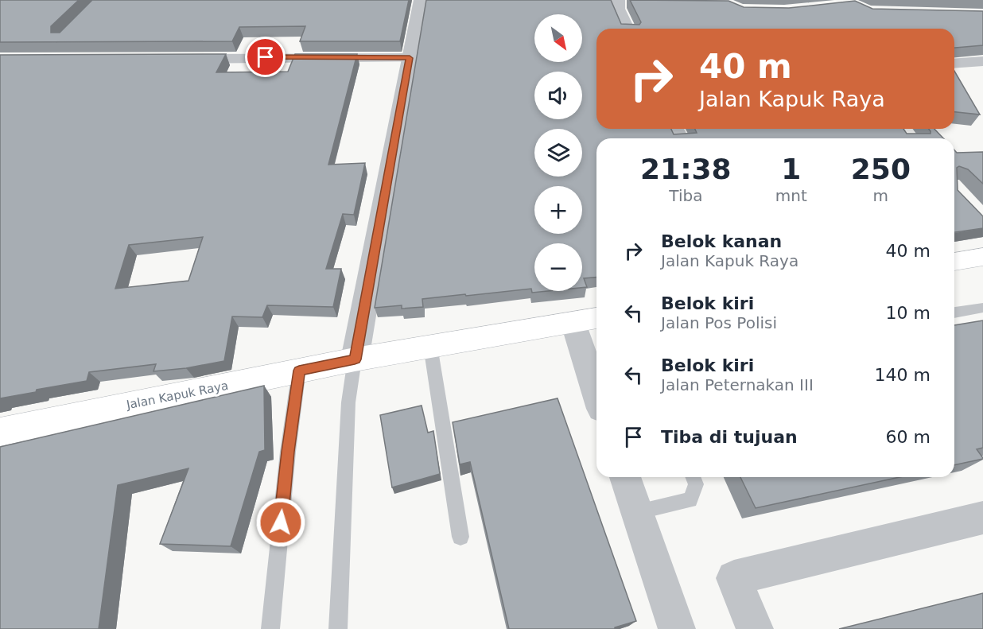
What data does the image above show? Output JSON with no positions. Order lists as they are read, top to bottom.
{
  "streets": {
    "main road": ["Jalan Kapuk Raya"]
  },
  "north": "bottom right",
  "page": {
    "map_buttons": ["+", "−"],
    "turn": ["40 m", "Jalan Kapuk Raya"],
    "eta": [
      "21:38",
      "Tiba",
      "1",
      "mnt",
      "250",
      "m"
    ],
    "list": [
      {
        "name": "Belok kanan",
        "note": "Jalan Kapuk Raya",
        "value": "40 m"
      },
      {
        "name": "Belok kiri",
        "note": "Jalan Pos Polisi",
        "value": "10 m"
      },
      {
        "name": "Belok kiri",
        "note": "Jalan Peternakan III",
        "value": "140 m"
      },
      {
        "name": "Tiba di tujuan",
        "value": "60 m"
      }
    ]
  }
}
